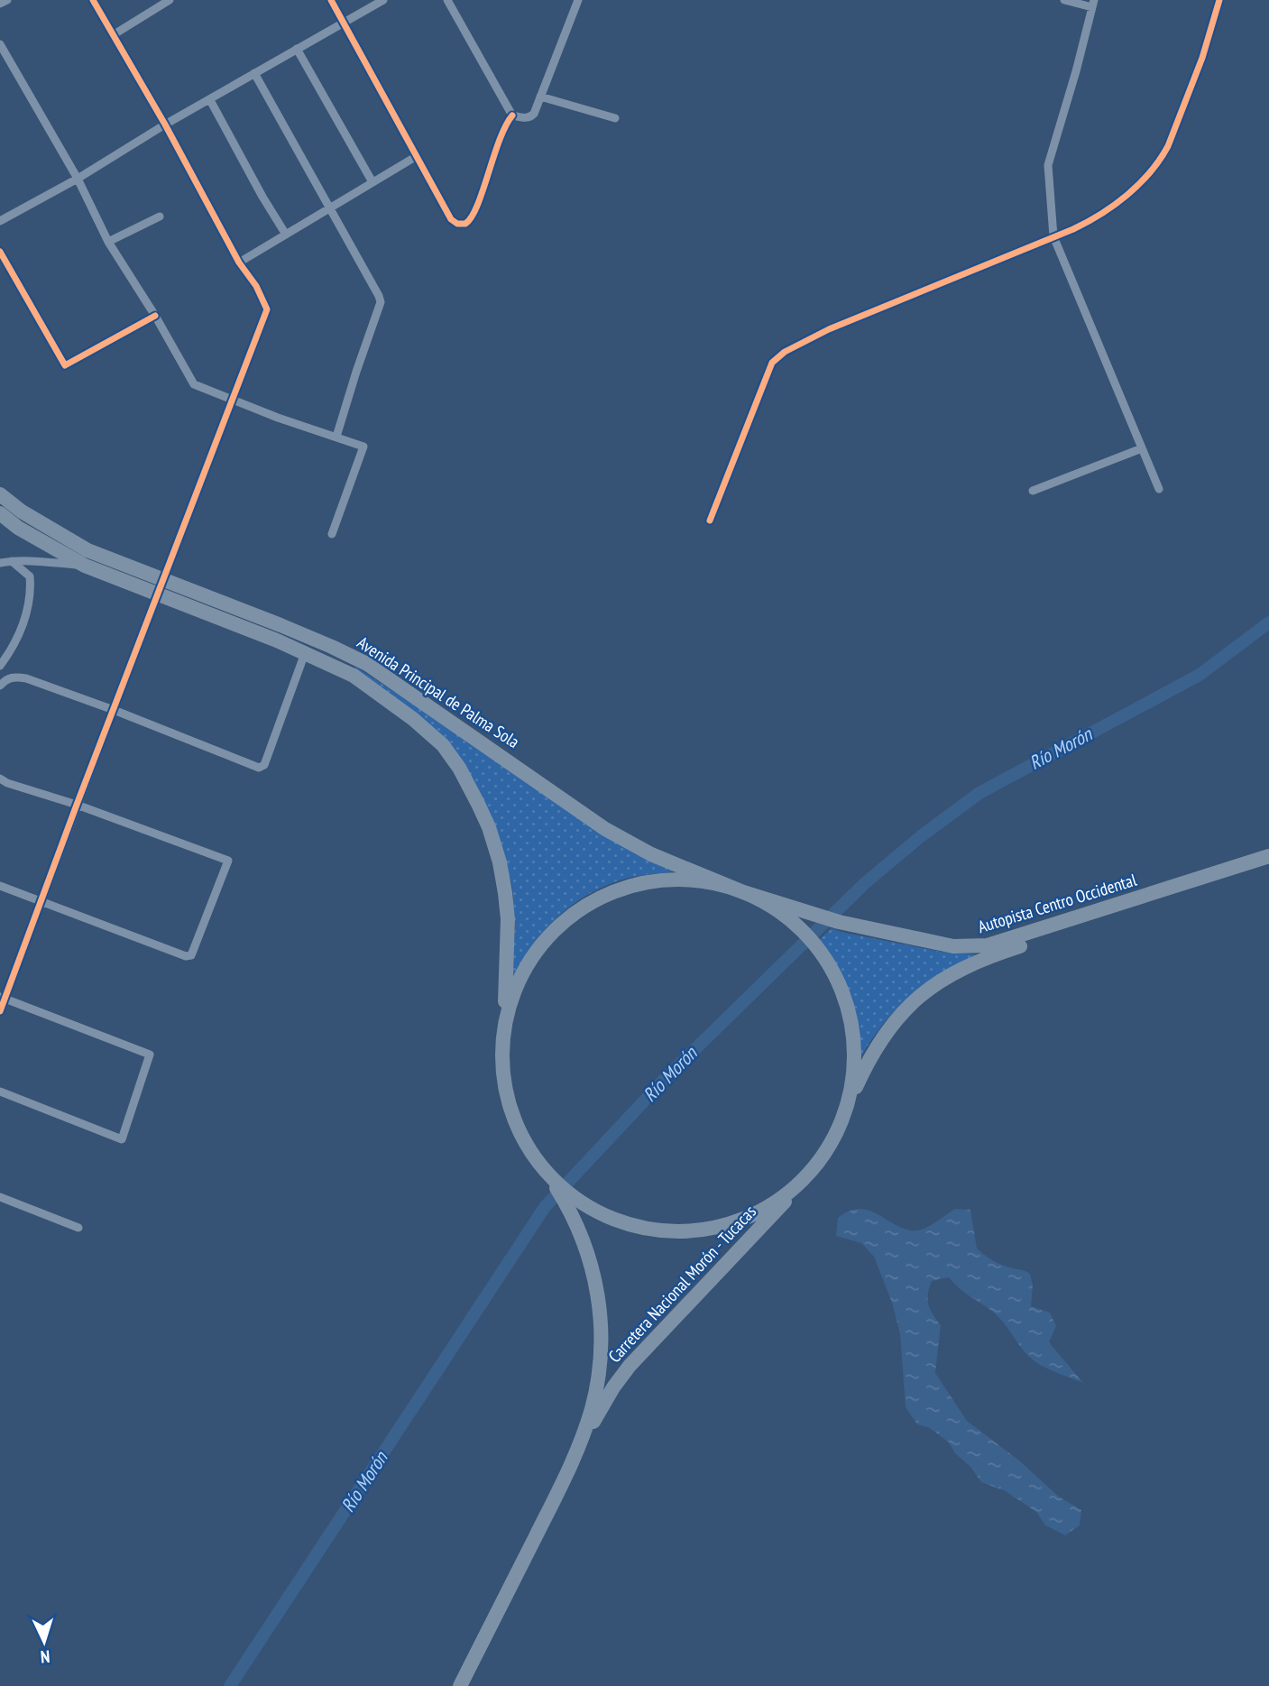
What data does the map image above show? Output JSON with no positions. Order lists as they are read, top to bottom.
{
  "streets": {
    "highway": ["Avenida Principal de Palma Sola", "Autopista Centro Occidental", "Carretera Nacional Morón - Tucacas"]
  },
  "crossings": [
    ["Avenida Principal de Palma Sola", "Autopista Centro Occidental"]
  ],
  "water": ["Río Morón"],
  "north": "bottom"
}
